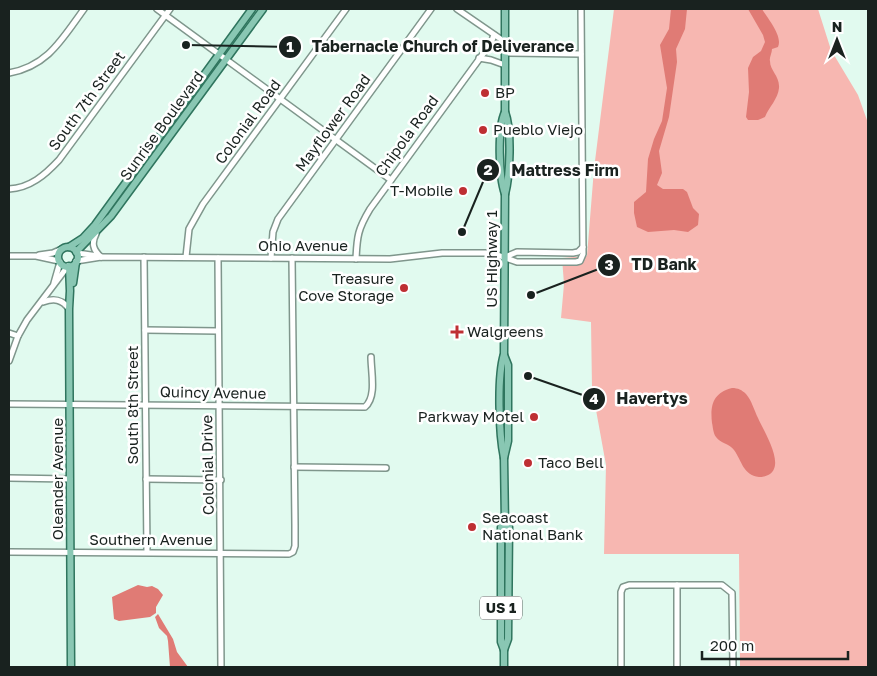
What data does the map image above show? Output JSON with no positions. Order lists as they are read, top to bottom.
{
  "streets": {
    "main road": [
      "Sunrise Boulevard",
      "US Highway 1",
      "Oleander Avenue",
      "US 1"
    ],
    "street": [
      "South 7th Street",
      "Colonial Road",
      "Mayflower Road",
      "Chipola Road",
      "Ohio Avenue",
      "Quincy Avenue",
      "South 8th Street",
      "Colonial Drive",
      "Southern Avenue"
    ]
  },
  "crossings": [
    ["Colonial Road", "Ohio Avenue"],
    ["Mayflower Road", "Ohio Avenue"],
    ["Sunrise Boulevard", "Ohio Avenue"],
    ["Sunrise Boulevard", "Oleander Avenue"],
    ["Chipola Road", "Ohio Avenue"],
    ["Ohio Avenue", "US Highway 1"],
    ["Ohio Avenue", "South 8th Street"],
    ["Ohio Avenue", "Colonial Drive"],
    ["Ohio Avenue", "Oleander Avenue"],
    ["Quincy Avenue", "South 8th Street"],
    ["Quincy Avenue", "Colonial Drive"],
    ["Quincy Avenue", "Oleander Avenue"],
    ["South 8th Street", "Southern Avenue"],
    ["Colonial Drive", "Southern Avenue"],
    ["Oleander Avenue", "Southern Avenue"]
  ],
  "places": {
    "other": [
      "Tabernacle Church of Deliverance",
      "BP",
      "Pueblo Viejo",
      "T-Mobile",
      "Mattress Firm",
      "Treasure Cove Storage",
      "TD Bank",
      "Havertys",
      "Parkway Motel",
      "Taco Bell",
      "Seacoast National Bank"
    ],
    "health": ["Walgreens"]
  },
  "scale_bar": "200 m",
  "north": "top"
}
